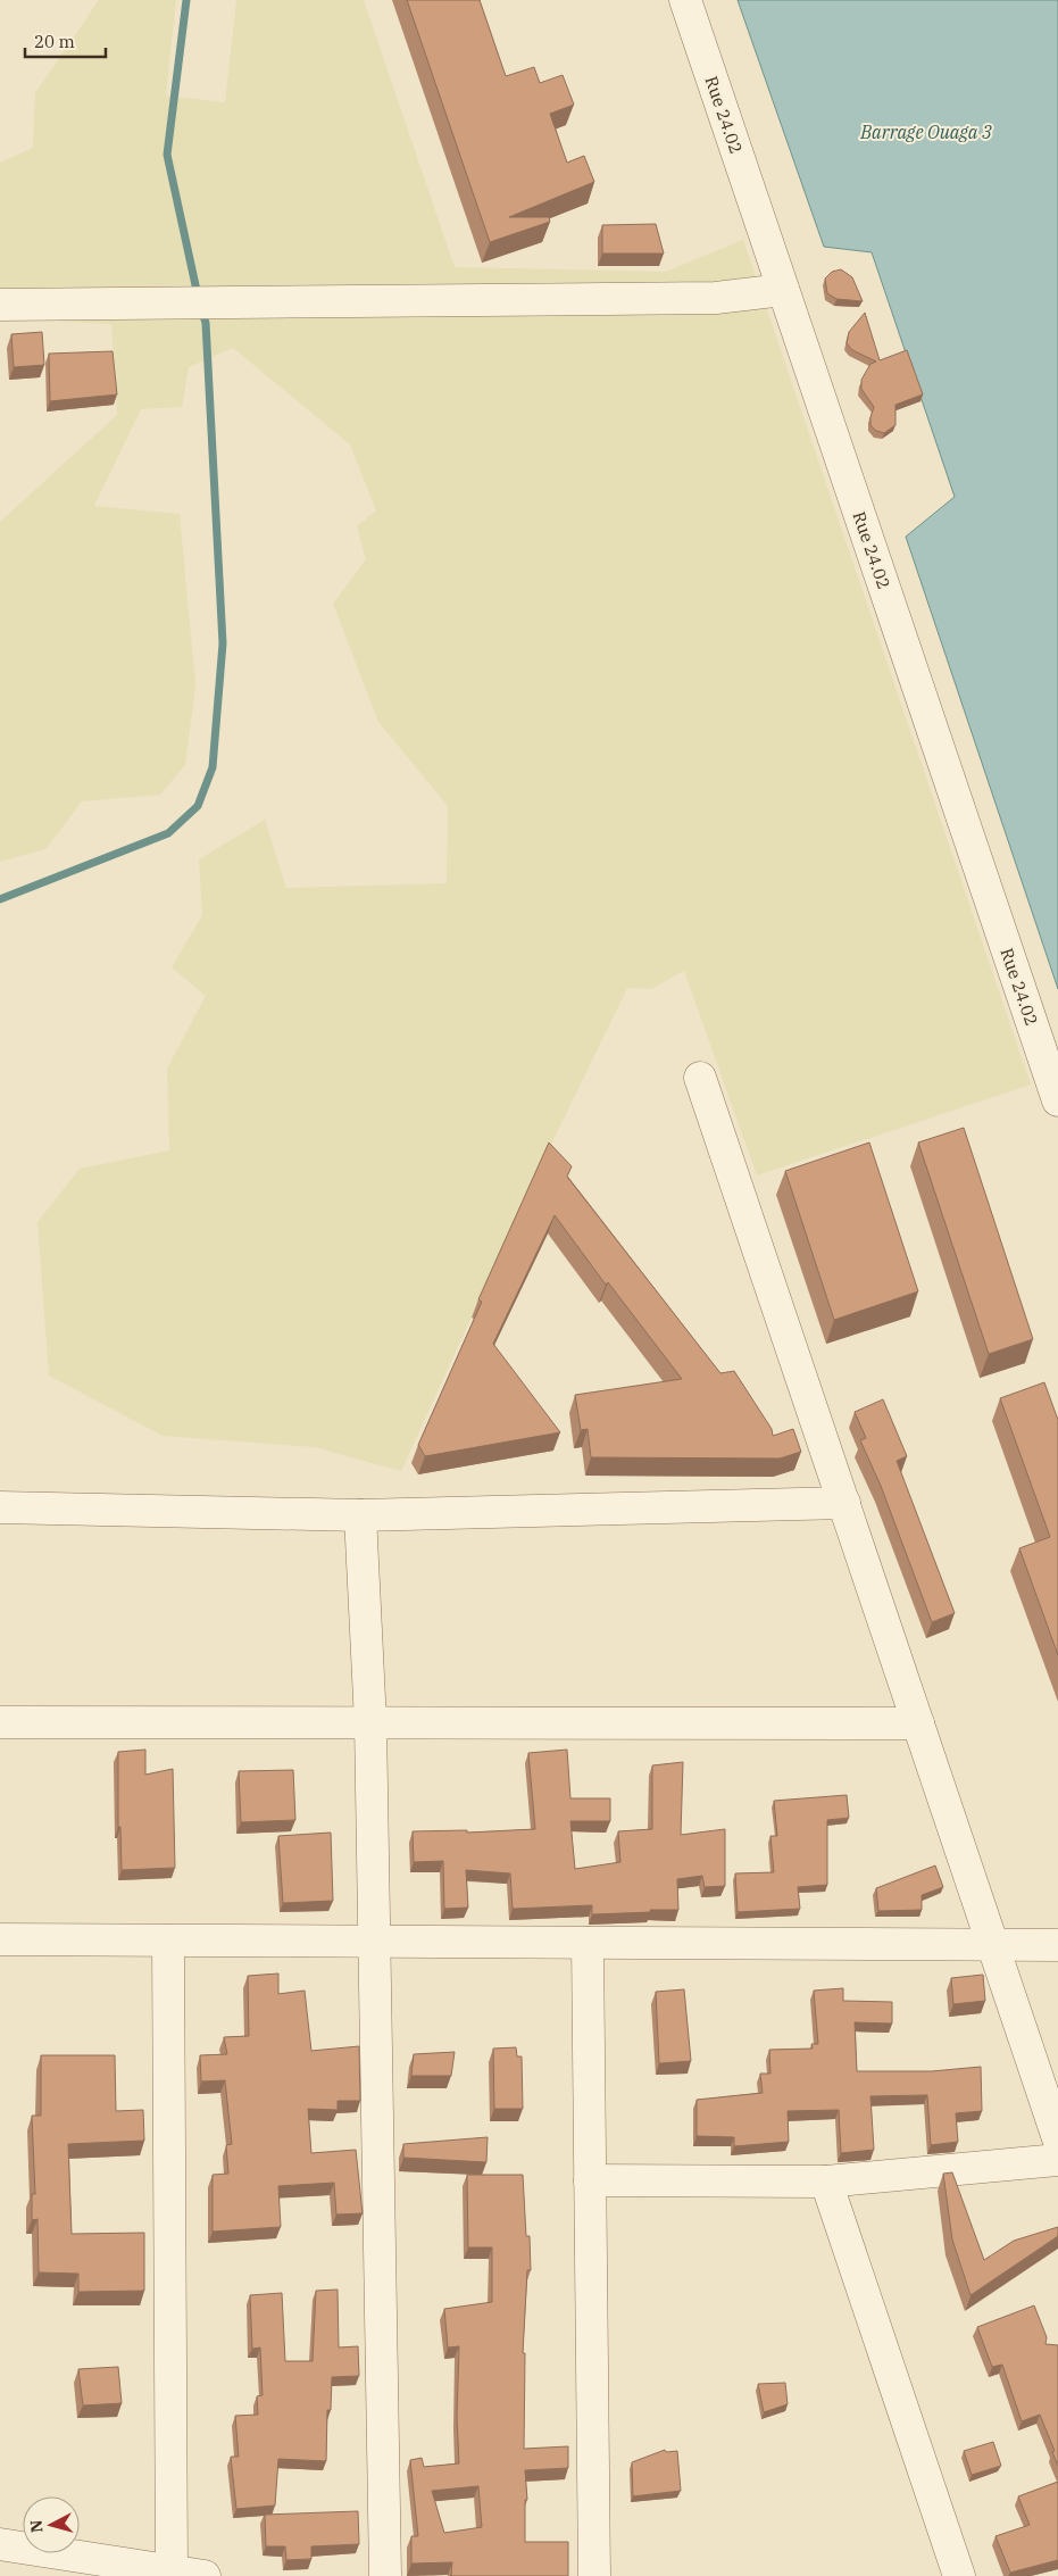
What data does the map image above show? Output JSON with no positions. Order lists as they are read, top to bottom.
{
  "streets": {
    "street": ["Rue 24.02"]
  },
  "water": ["Barrage Ouaga 3"],
  "scale_bar": "20 m",
  "north": "left"
}
